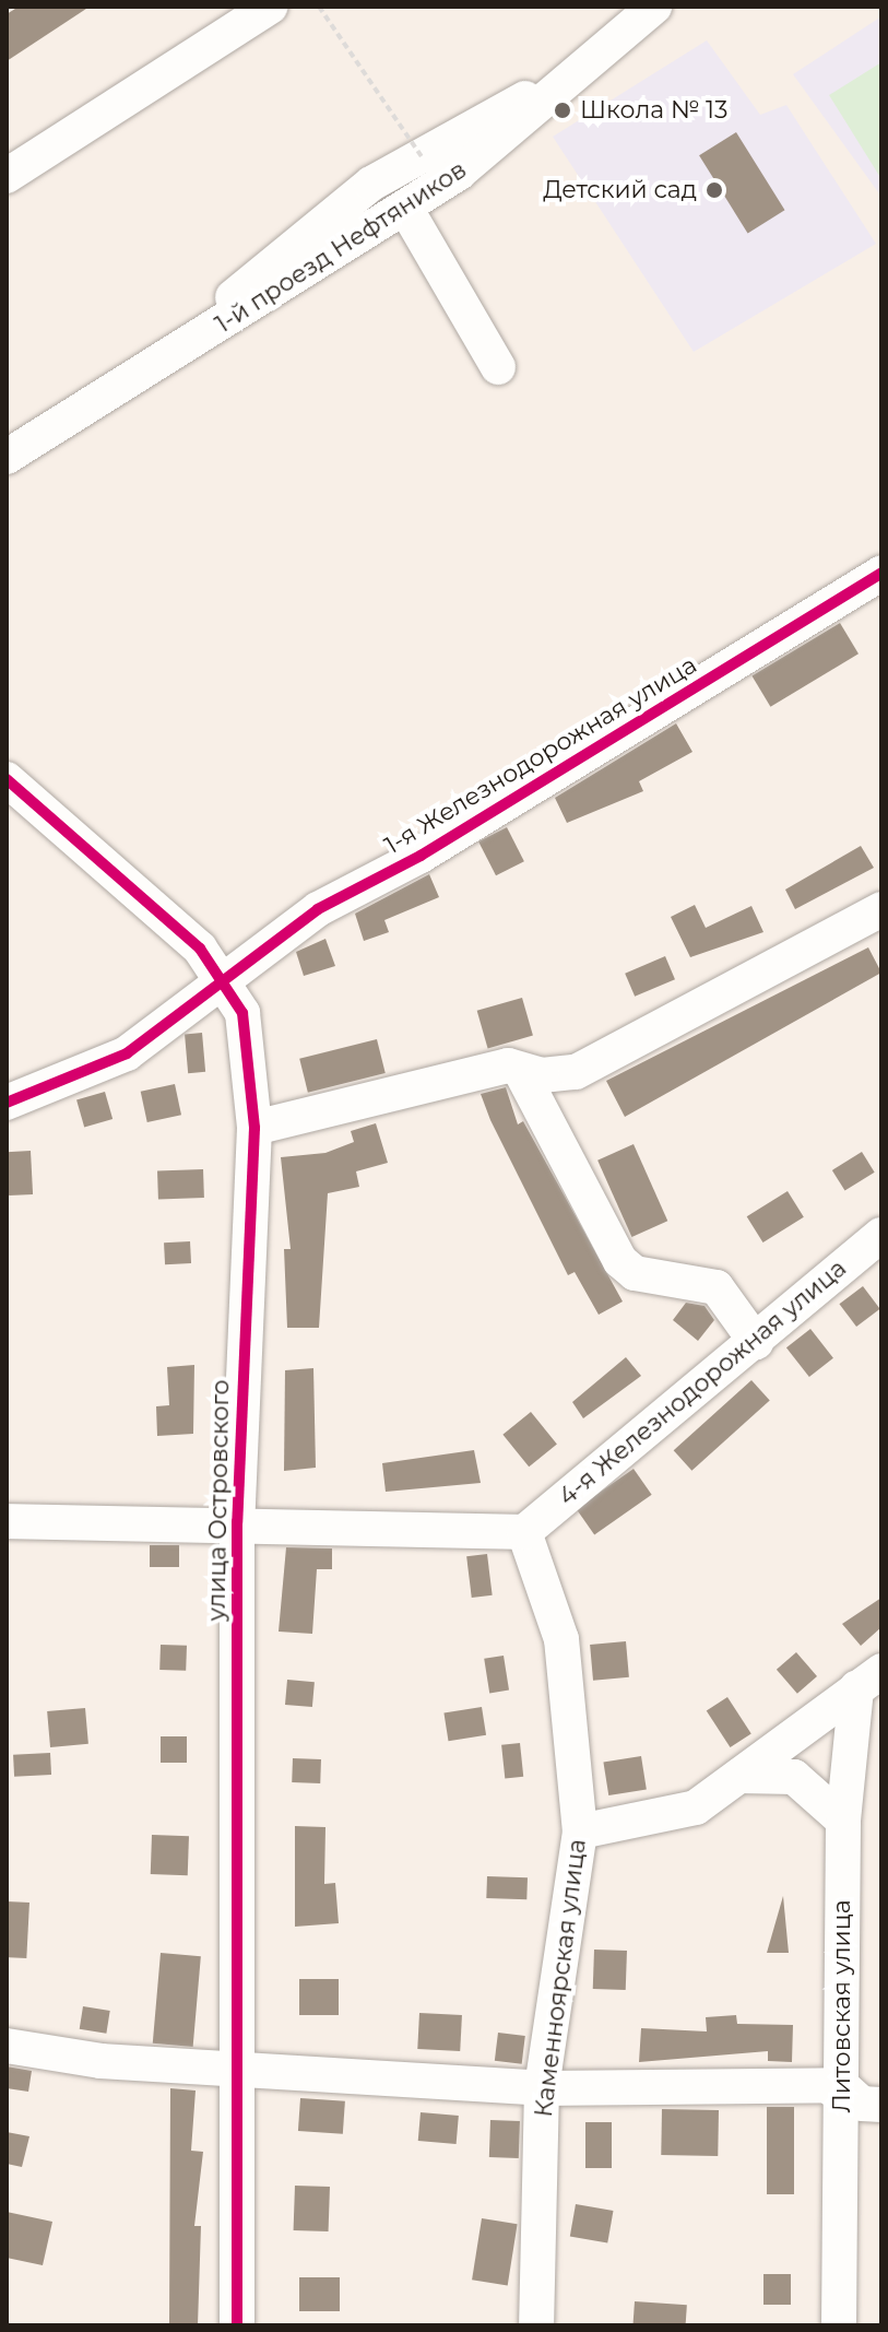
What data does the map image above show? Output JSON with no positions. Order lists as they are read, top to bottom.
{
  "streets": {
    "street": [
      "1-й проезд Нефтяников",
      "1-я Железнодорожная улица",
      "4-я Железнодорожная улица",
      "улица Островского",
      "Каменноярская улица",
      "Литовская улица"
    ]
  },
  "crossings": [
    ["1-я Железнодорожная улица", "улица Островского"],
    ["4-я Железнодорожная улица", "Каменноярская улица"]
  ],
  "places": ["Школа № 13", "Детский сад"]
}
